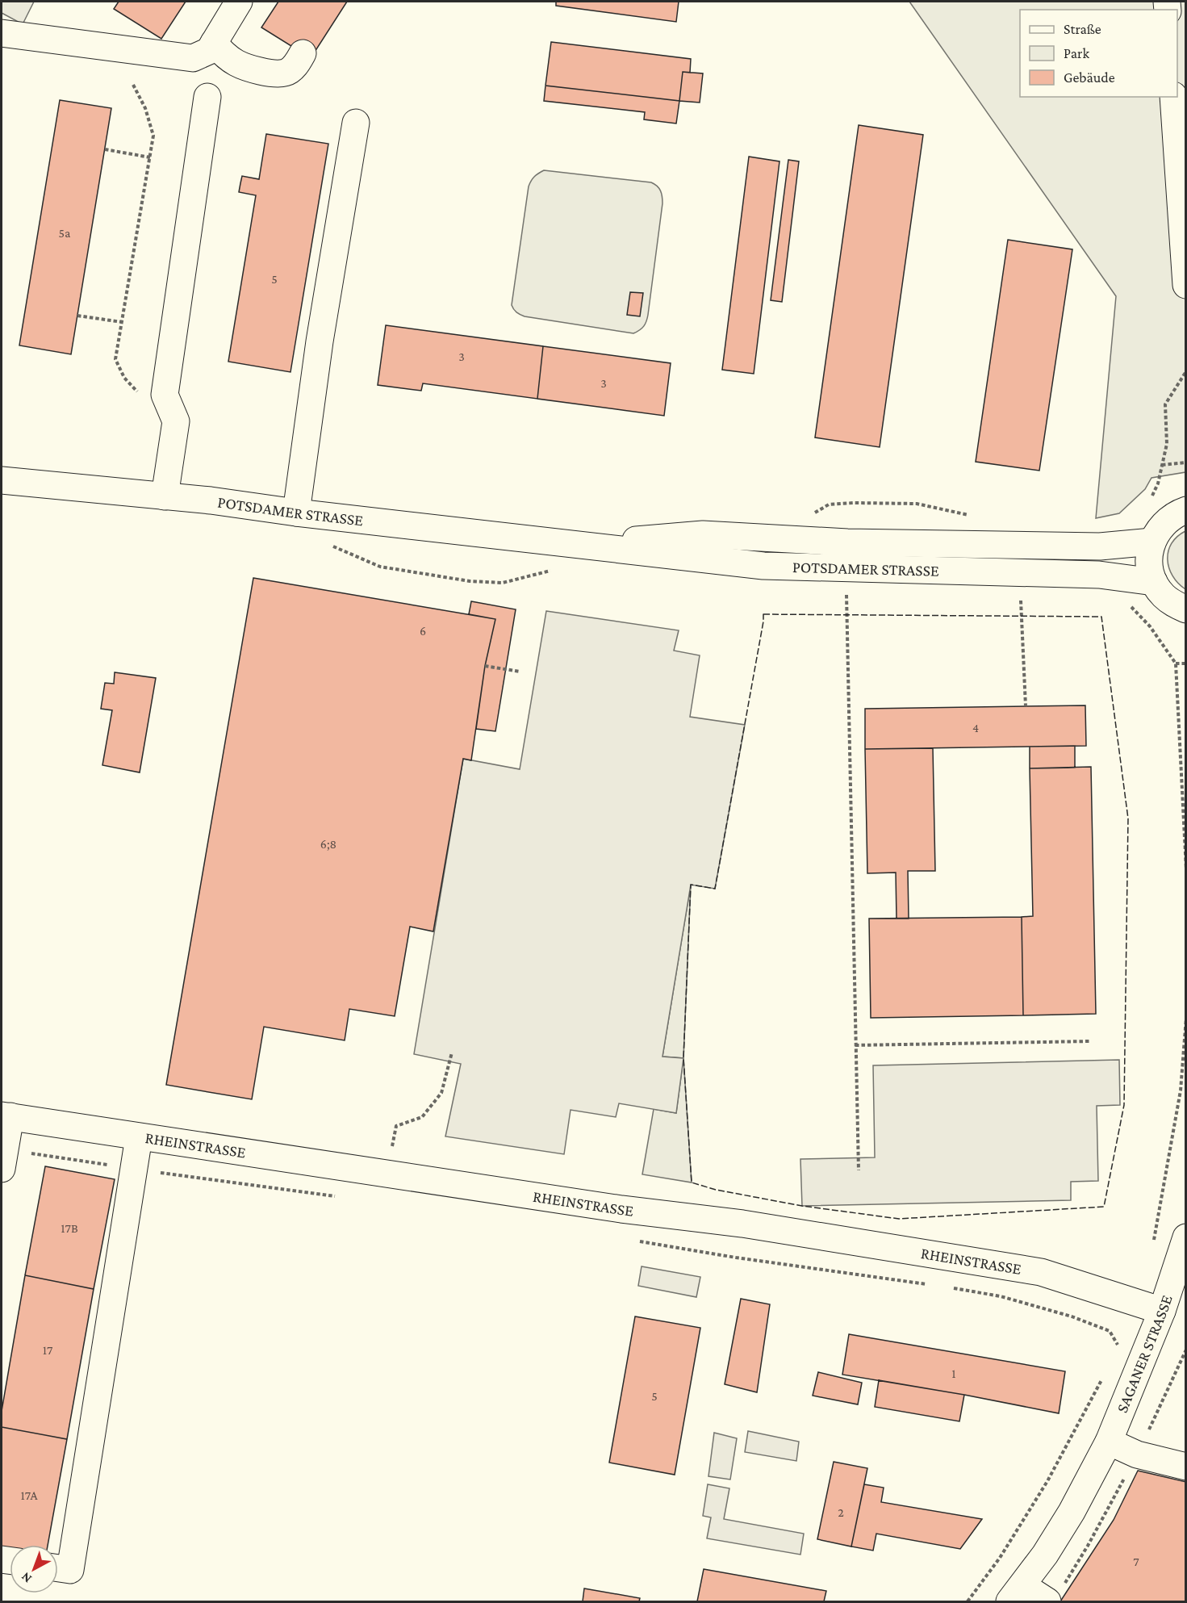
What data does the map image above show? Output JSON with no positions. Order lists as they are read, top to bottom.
{
  "streets": {
    "street": ["POTSDAMER STRASSE", "RHEINSTRASSE", "SAGANER STRASSE"]
  },
  "crossings": [
    ["RHEINSTRASSE", "SAGANER STRASSE"]
  ],
  "house_numbers": [
    "5a",
    "5",
    "3",
    "3",
    "6",
    "4",
    "6;8",
    "17B",
    "17",
    "1",
    "5",
    "17A",
    "2",
    "7"
  ],
  "legend": ["Straße", "Park", "Gebäude"],
  "north": "bottom left"
}
